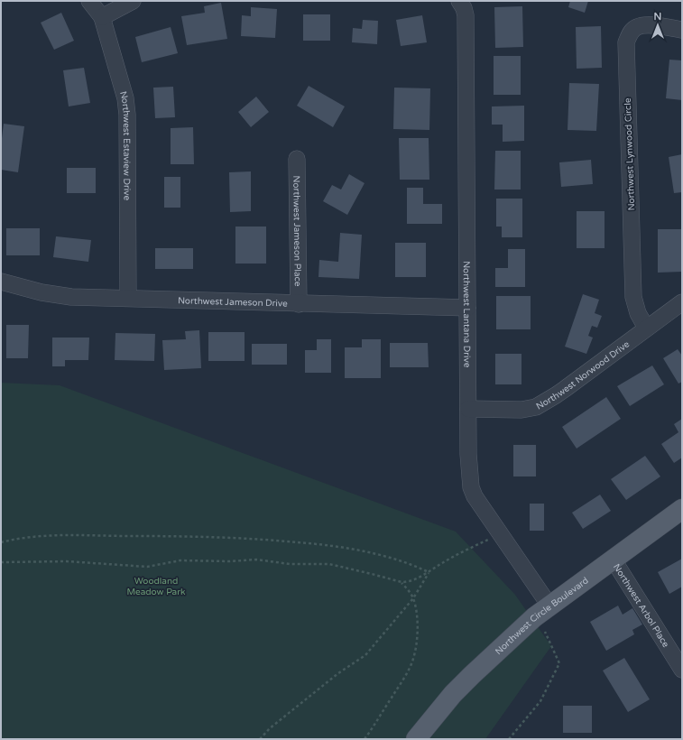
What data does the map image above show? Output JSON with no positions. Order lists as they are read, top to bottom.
{
  "streets": {
    "main road": ["Northwest Circle Boulevard"],
    "street": [
      "Northwest Estaview Drive",
      "Northwest Lynwood Circle",
      "Northwest Jameson Place",
      "Northwest Jameson Drive",
      "Northwest Lantana Drive",
      "Northwest Norwood Drive",
      "Northwest Arbol Place"
    ]
  },
  "crossings": [
    ["Northwest Estaview Drive", "Northwest Jameson Drive"],
    ["Northwest Lynwood Circle", "Northwest Norwood Drive"],
    ["Northwest Jameson Place", "Northwest Jameson Drive"],
    ["Northwest Jameson Drive", "Northwest Lantana Drive"],
    ["Northwest Lantana Drive", "Northwest Norwood Drive"],
    ["Northwest Lantana Drive", "Northwest Circle Boulevard"],
    ["Northwest Arbol Place", "Northwest Circle Boulevard"]
  ],
  "parks": ["Woodland Meadow Park"],
  "north": "top"
}
